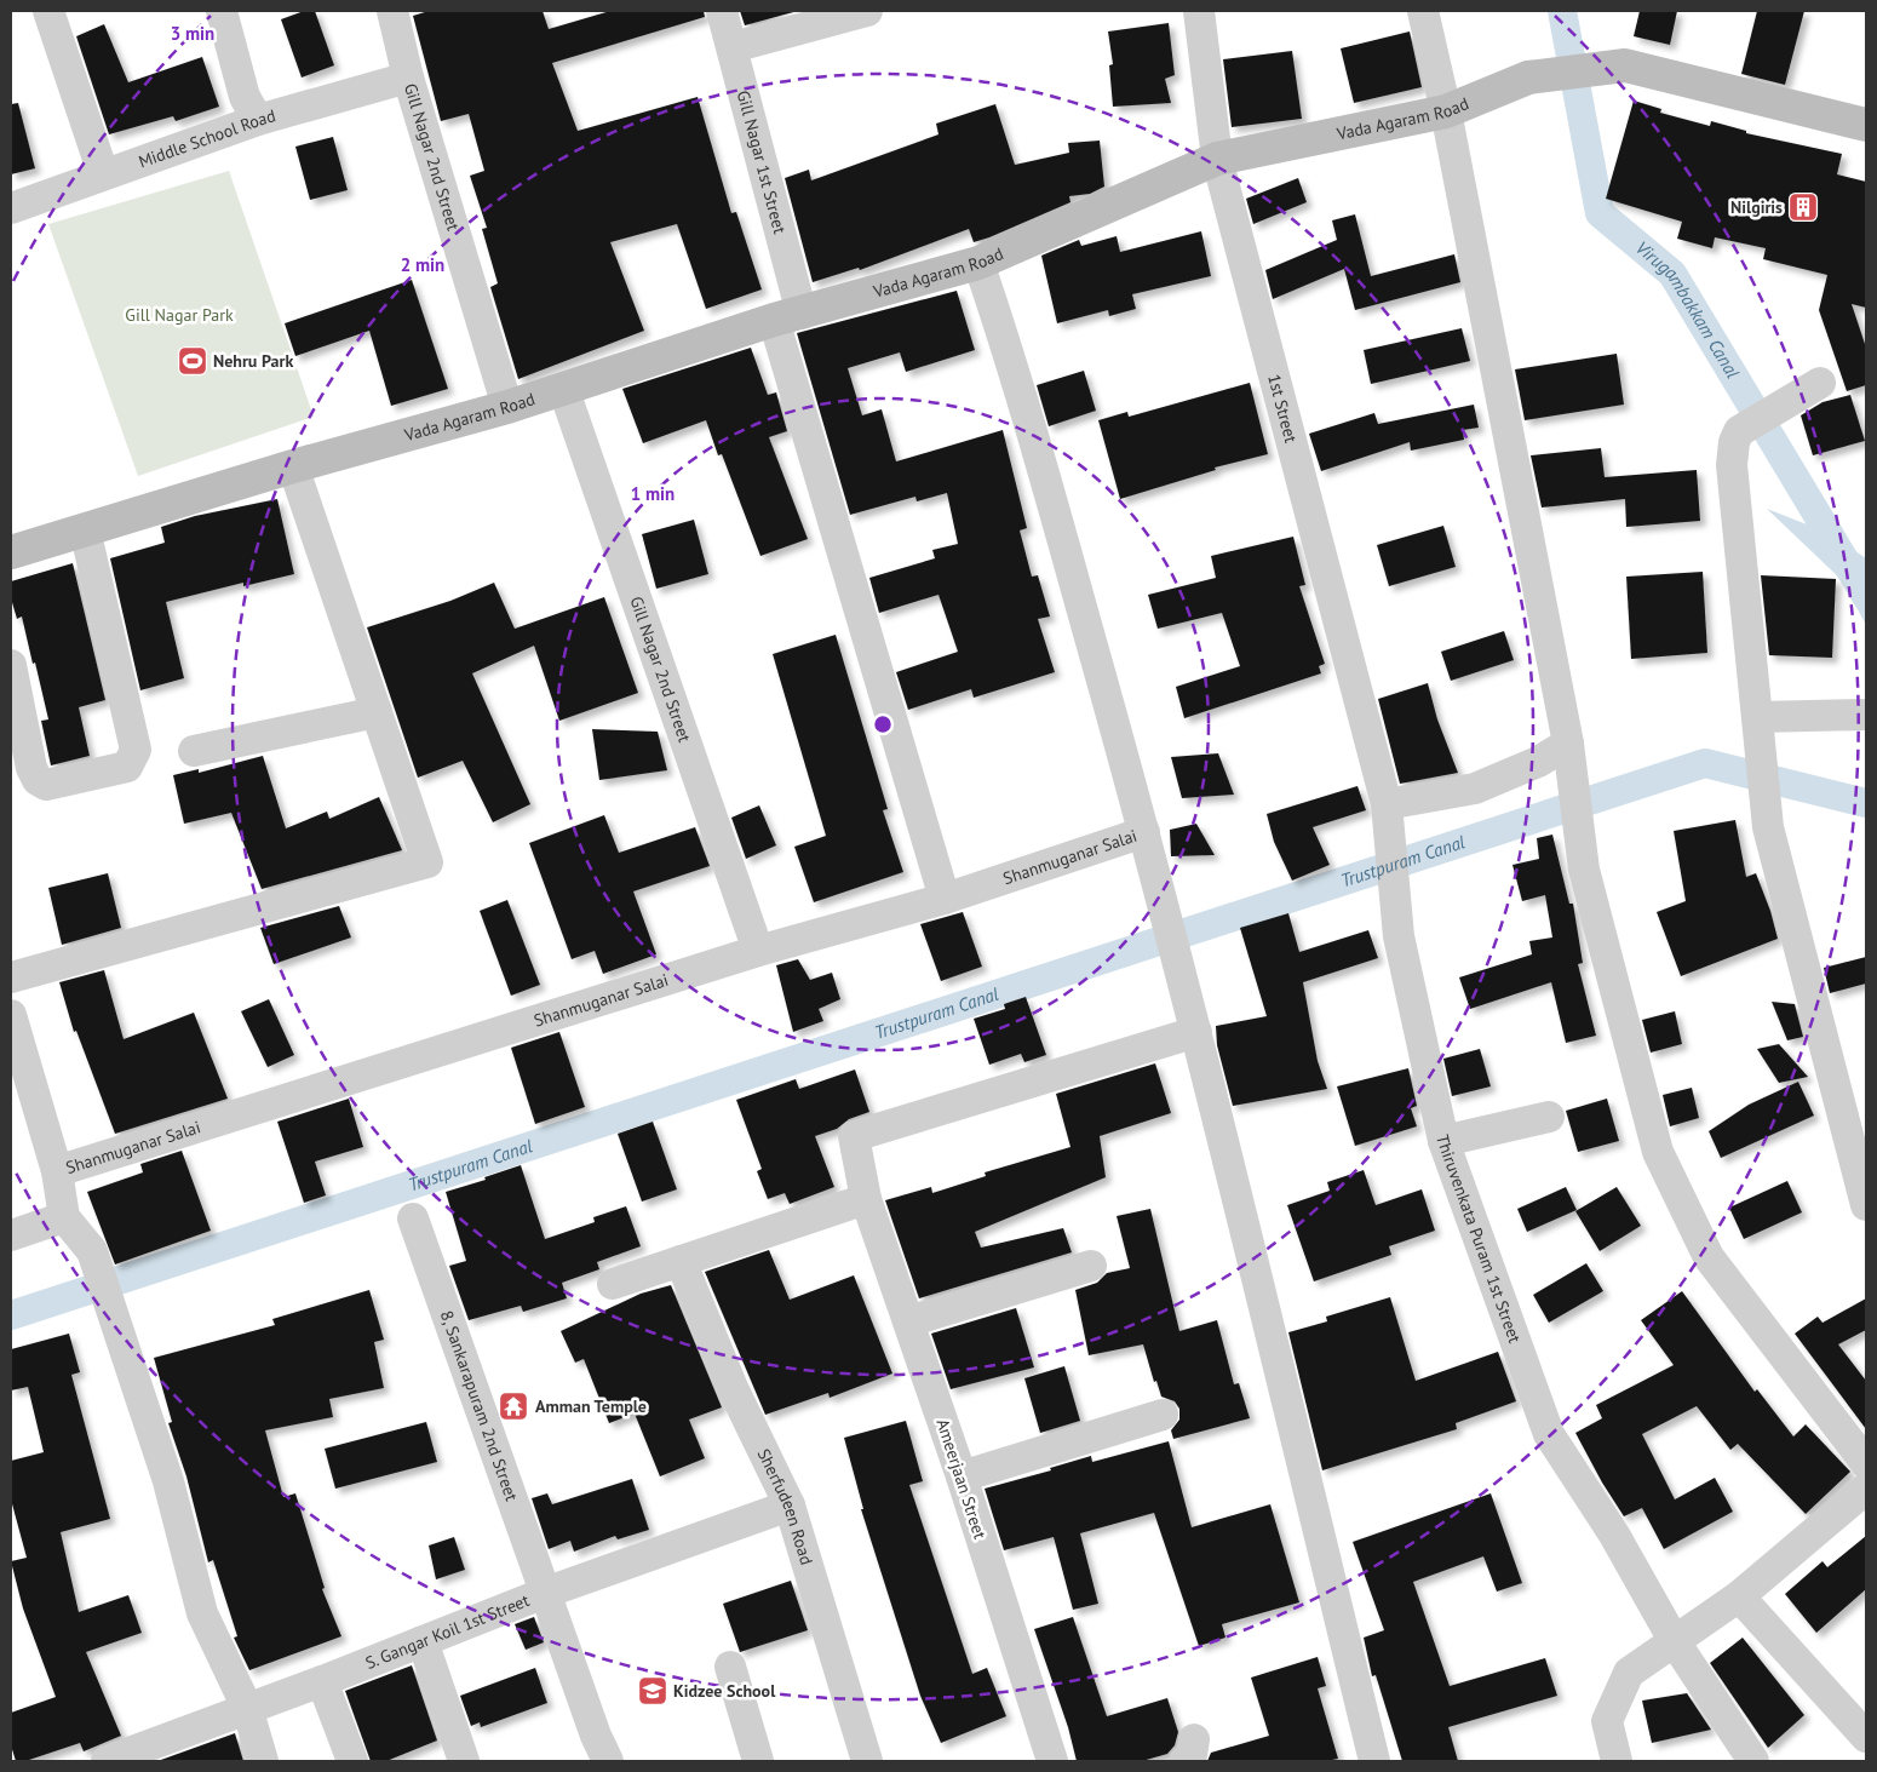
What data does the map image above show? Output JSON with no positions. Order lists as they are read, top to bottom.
{
  "streets": {
    "street": [
      "Vada Agaram Road",
      "Middle School Road",
      "Gill Nagar 2nd Street",
      "Gill Nagar 1st Street",
      "1st Street",
      "Shanmuganar Salai",
      "Thiruvenkata Puram 1st Street",
      "8, Sankarapuram 2nd Street",
      "Ameerjaan Street",
      "Sherfudeen Road",
      "S. Gangar Koil 1st Street"
    ]
  },
  "crossings": [
    ["Vada Agaram Road", "Gill Nagar 2nd Street"],
    ["Vada Agaram Road", "Gill Nagar 1st Street"],
    ["Vada Agaram Road", "1st Street"],
    ["Middle School Road", "Gill Nagar 2nd Street"],
    ["Gill Nagar 2nd Street", "Shanmuganar Salai"],
    ["Gill Nagar 1st Street", "Shanmuganar Salai"],
    ["1st Street", "Thiruvenkata Puram 1st Street"],
    ["8, Sankarapuram 2nd Street", "S. Gangar Koil 1st Street"],
    ["Sherfudeen Road", "S. Gangar Koil 1st Street"]
  ],
  "water": ["Virugambakkam Canal", "Trustpuram Canal"],
  "parks": ["Gill Nagar Park"],
  "places": {
    "building": ["Nilgiris"],
    "sports": ["Nehru Park"],
    "temple": ["Amman Temple"],
    "school or university": ["Kidzee School"]
  },
  "rings": ["3 min", "2 min", "1 min"]
}
